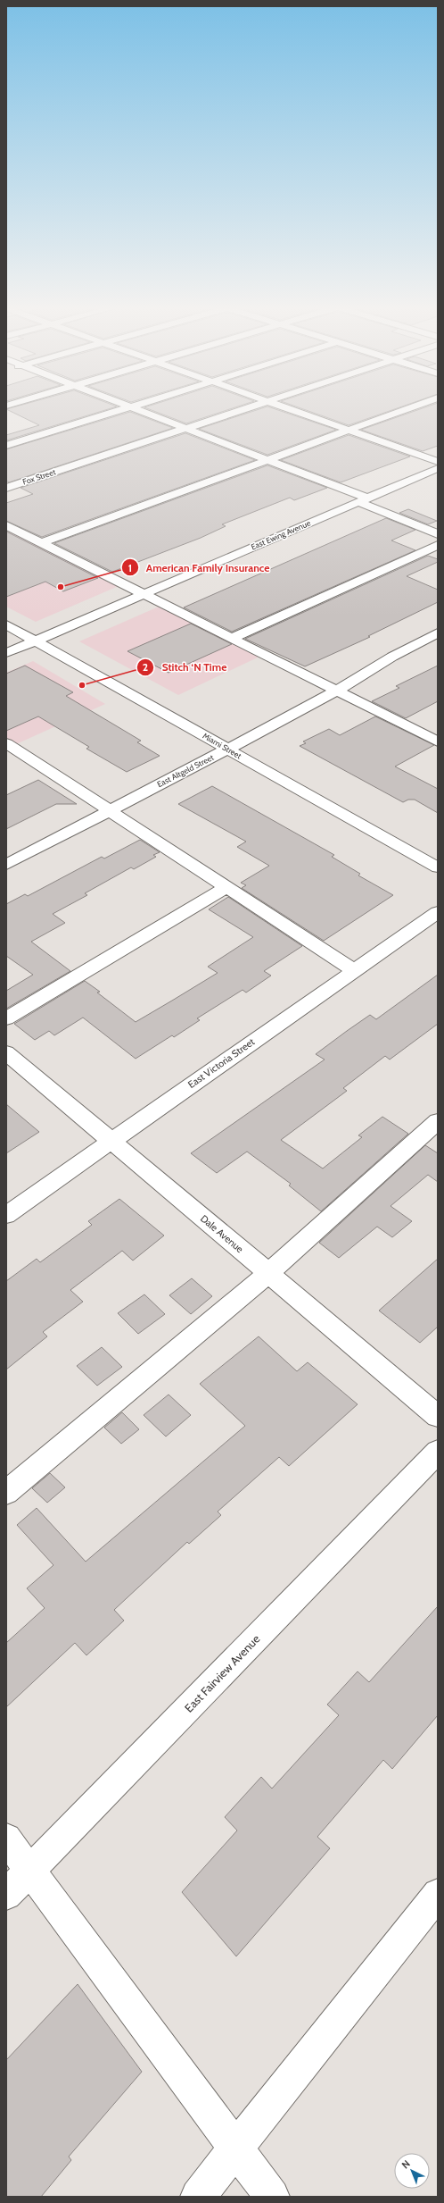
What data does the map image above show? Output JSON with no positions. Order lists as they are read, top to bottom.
{
  "streets": {
    "street": [
      "Fox Street",
      "East Ewing Avenue",
      "Miami Street",
      "East Altgeld Street",
      "East Victoria Street",
      "Dale Avenue",
      "East Fairview Avenue"
    ]
  },
  "crossings": [
    ["East Ewing Avenue", "Miami Street"],
    ["Miami Street", "East Altgeld Street"],
    ["East Victoria Street", "Dale Avenue"]
  ],
  "places": ["American Family Insurance", "Stitch ‘N Time"],
  "north": "top left"
}
